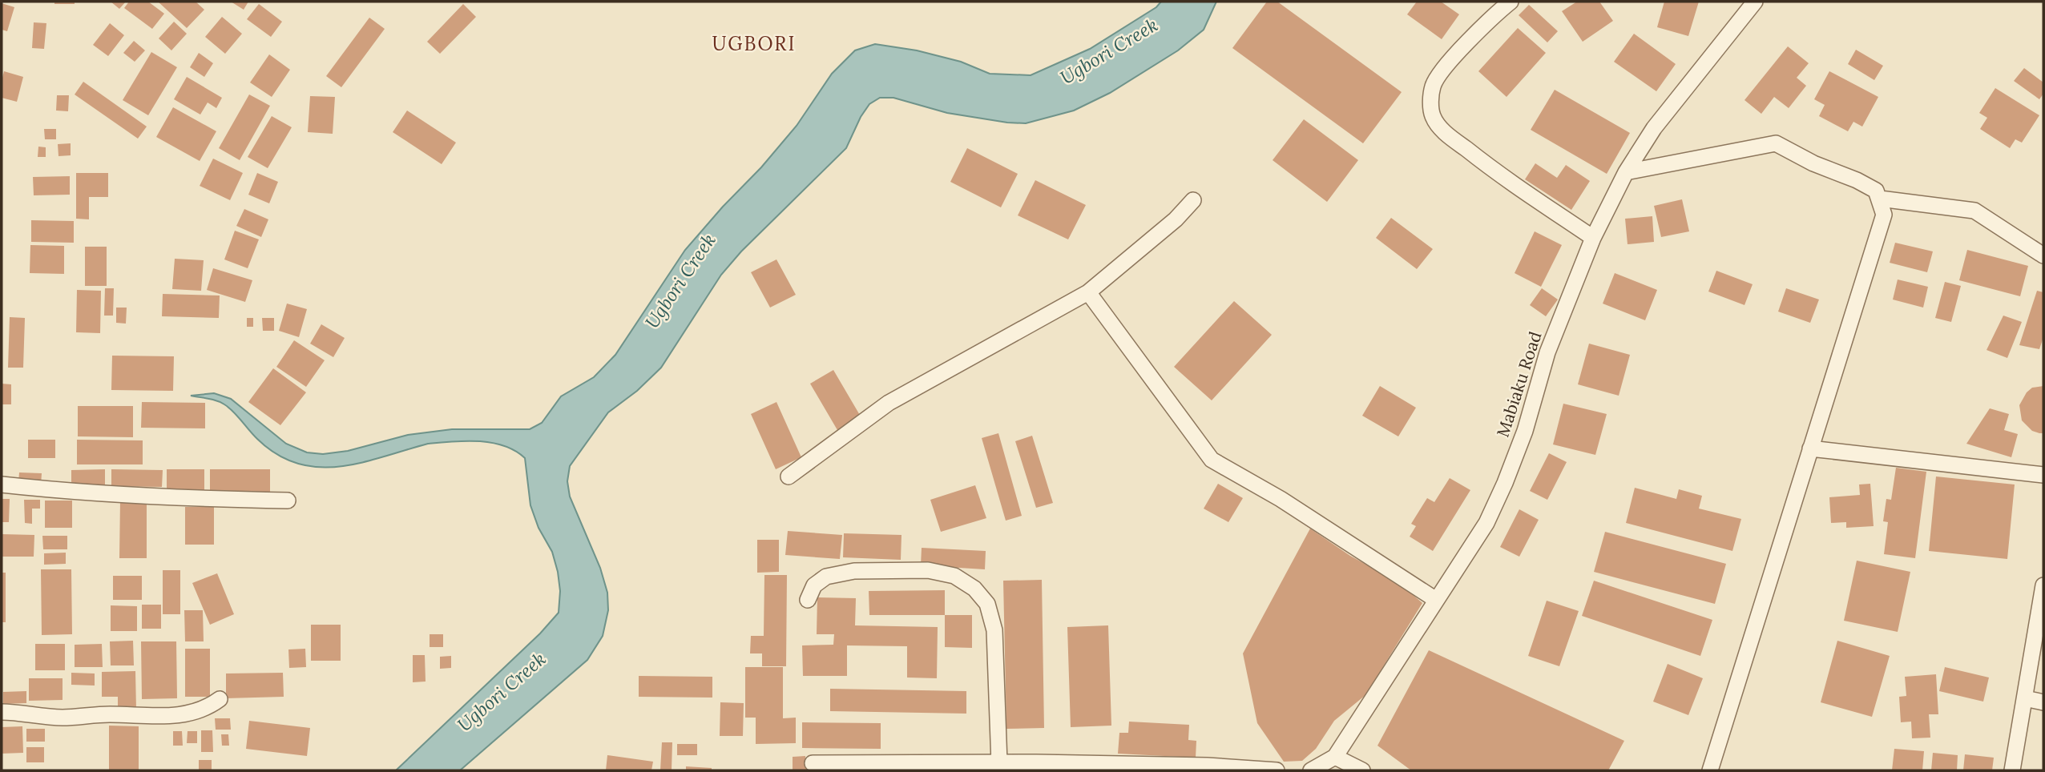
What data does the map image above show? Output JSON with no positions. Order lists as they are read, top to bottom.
{
  "streets": {
    "street": ["Mabiaku Road"]
  },
  "districts": ["UGBORI"],
  "water": ["Ugbori Creek"]
}
